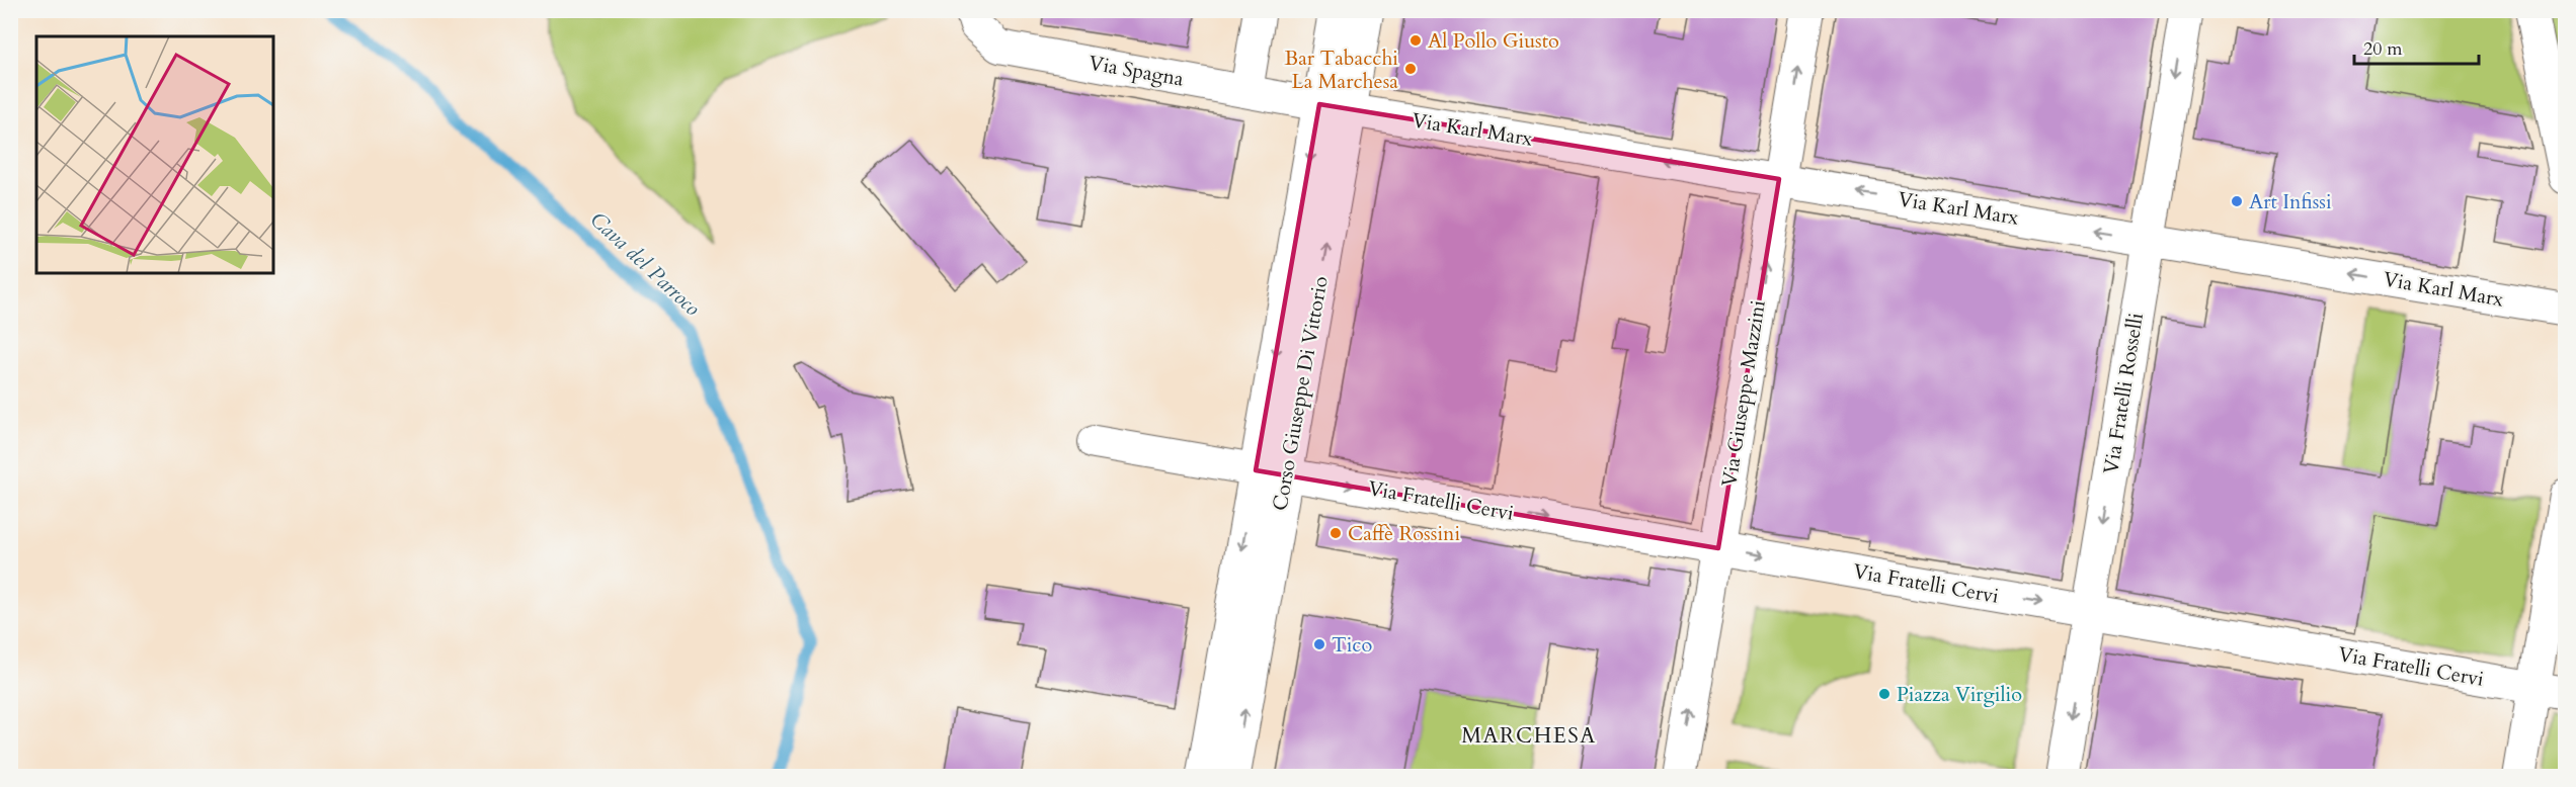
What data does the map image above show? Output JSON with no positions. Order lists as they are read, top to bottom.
{
  "streets": {
    "main road": ["Corso Giuseppe Di Vittorio"],
    "street": [
      "Via Spagna",
      "Via Karl Marx",
      "Via Giuseppe Mazzini",
      "Via Fratelli Rosselli",
      "Via Fratelli Cervi"
    ]
  },
  "crossings": [
    ["Via Spagna", "Via Karl Marx"],
    ["Via Spagna", "Corso Giuseppe Di Vittorio"],
    ["Via Karl Marx", "Corso Giuseppe Di Vittorio"],
    ["Via Karl Marx", "Via Giuseppe Mazzini"],
    ["Via Karl Marx", "Via Fratelli Rosselli"],
    ["Corso Giuseppe Di Vittorio", "Via Fratelli Cervi"],
    ["Via Giuseppe Mazzini", "Via Fratelli Cervi"],
    ["Via Fratelli Rosselli", "Via Fratelli Cervi"]
  ],
  "one_way": [
    "Via Karl Marx",
    "Via Giuseppe Mazzini",
    "Via Fratelli Rosselli",
    "Via Fratelli Cervi"
  ],
  "districts": ["MARCHESA"],
  "water": ["Cava del Parroco"],
  "places": [
    "Al Pollo Giusto",
    "Bar Tabacchi La Marchesa",
    "Art Infissi",
    "Caffè Rossini",
    "Tico",
    "Piazza Virgilio"
  ],
  "scale_bar": "20 m"
}
